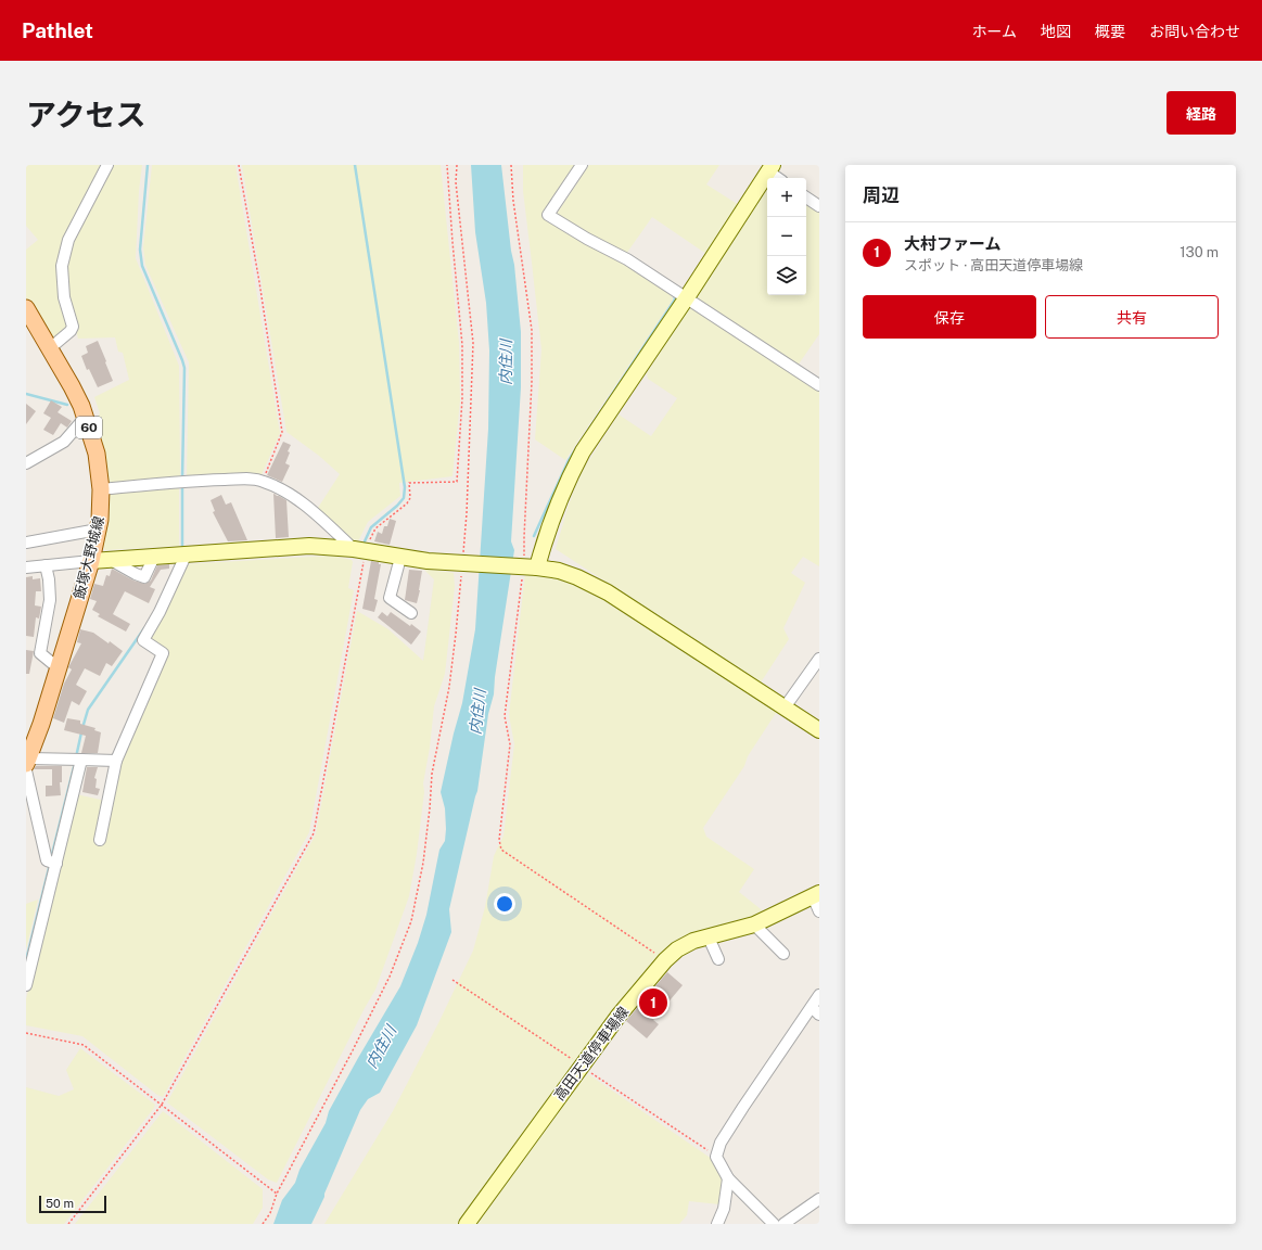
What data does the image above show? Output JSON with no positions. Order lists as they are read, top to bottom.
{
  "streets": {
    "main road": ["60", "飯塚大野城線"],
    "street": ["高田天道停車場線"]
  },
  "water": ["内住川"],
  "scale_bar": "50 m",
  "page": {
    "header": "Pathlet",
    "nav": [
      "ホーム",
      "地図",
      "概要",
      "お問い合わせ"
    ],
    "title": "アクセス",
    "buttons": [
      "経路",
      ["保存", "共有"]
    ],
    "heading": "周辺",
    "map_buttons": ["+", "−"],
    "list": [
      {
        "mark": "1",
        "name": "大村ファーム",
        "note": "スポット · 高田天道停車場線",
        "value": "130 m"
      }
    ],
    "pins": "1",
    "scale": "50 m"
  }
}
